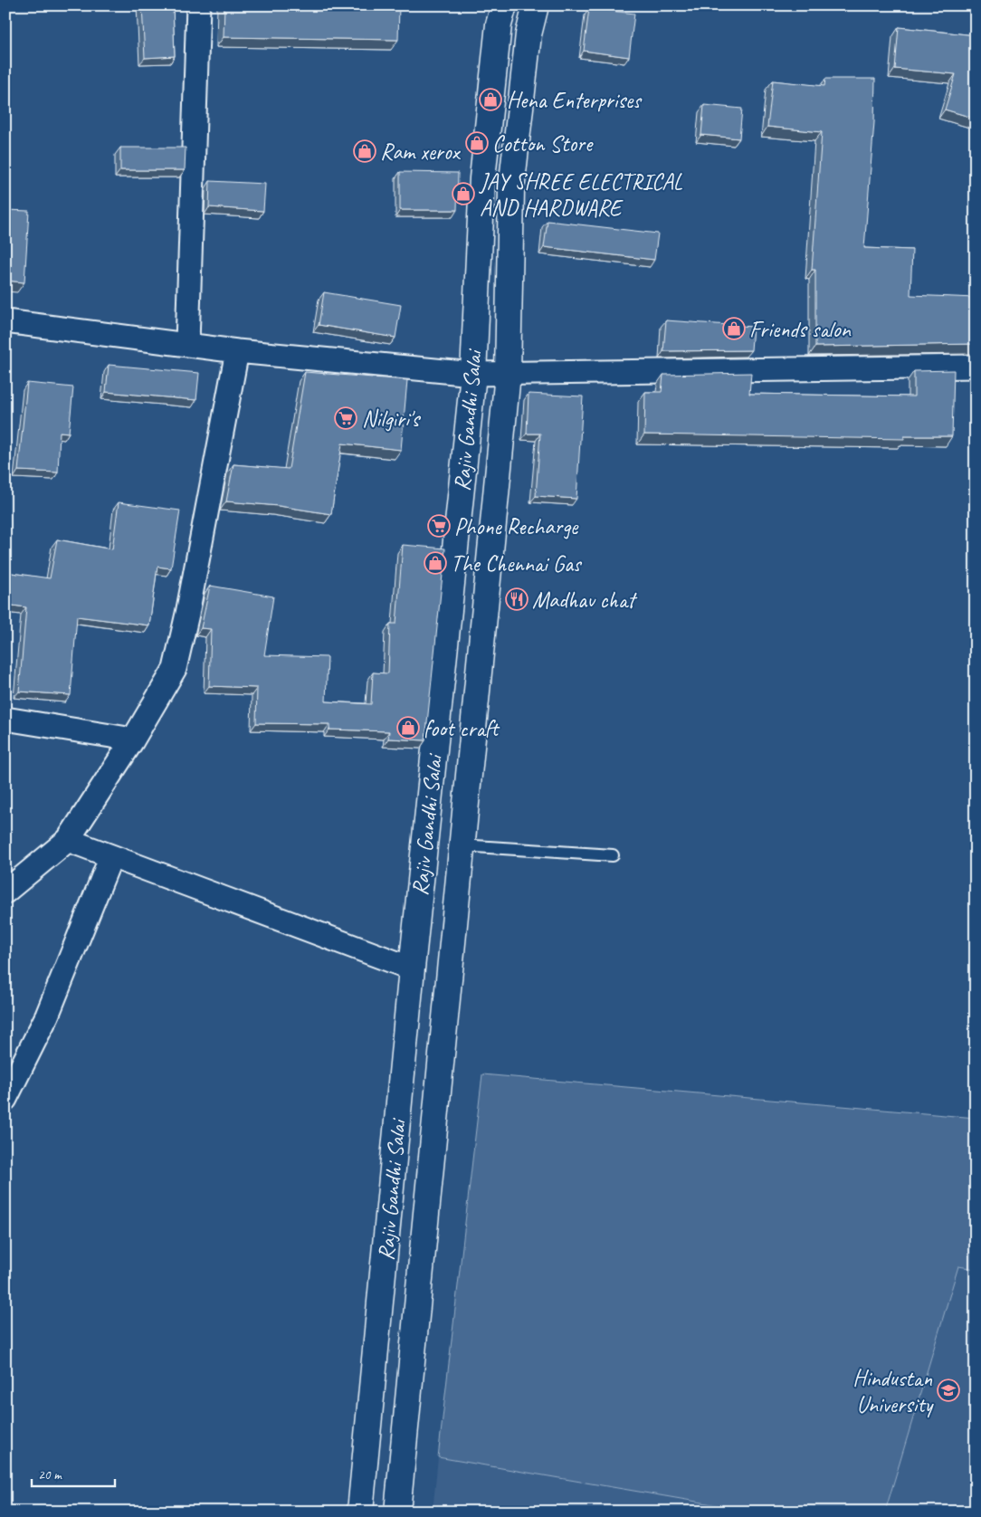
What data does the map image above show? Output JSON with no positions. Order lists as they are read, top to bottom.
{
  "streets": {
    "main road": ["Rajiv Gandhi Salai"]
  },
  "places": {
    "shop": [
      "Hena Enterprises",
      "Cotton Store",
      "Ram xerox",
      "JAY SHREE ELECTRICAL AND HARDWARE",
      "Friends salon",
      "The Chennai Gas",
      "foot craft"
    ],
    "supermarket": ["Nilgiri's", "Phone Recharge"],
    "restaurant": ["Madhav chat"],
    "school or university": ["Hindustan University"]
  },
  "scale_bar": "20 m"
}
